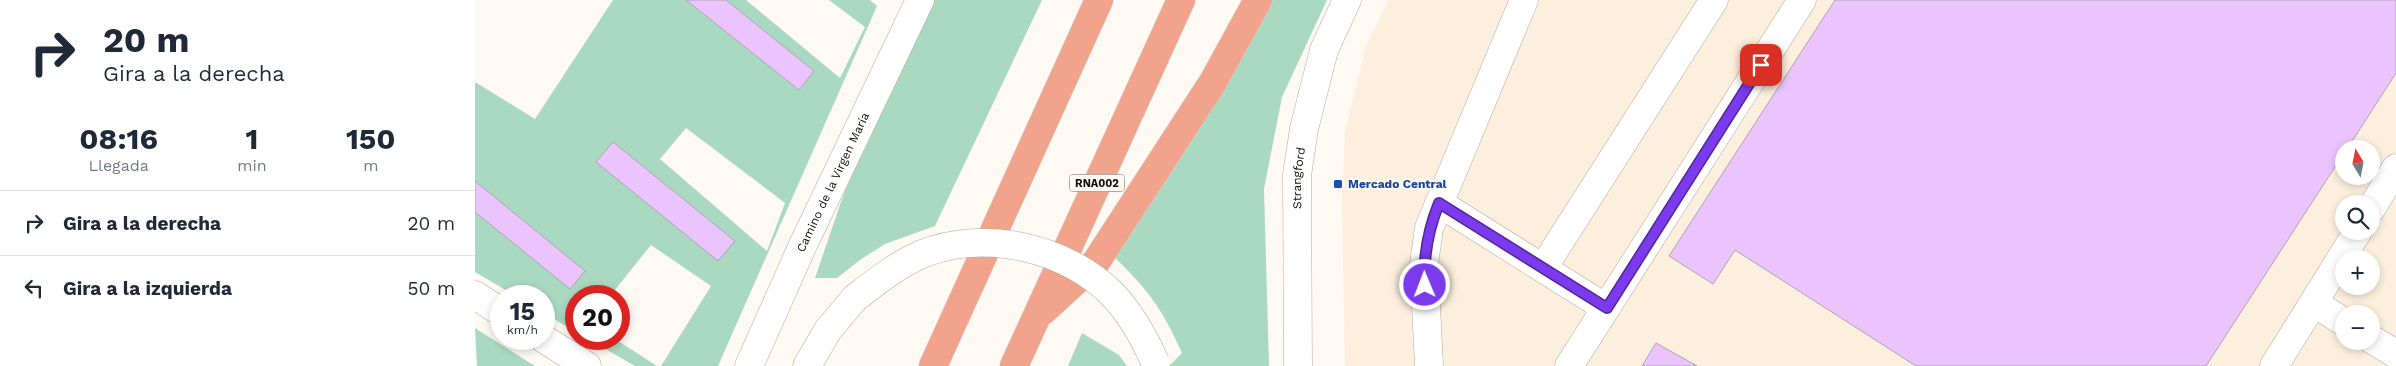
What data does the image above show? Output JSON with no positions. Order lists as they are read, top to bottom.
{
  "streets": {
    "highway": ["RNA002"],
    "street": ["Strangford", "Camino de la Virgen María"]
  },
  "places": {
    "transit": ["Mercado Central"]
  },
  "north": "top",
  "page": {
    "turn": ["20 m", "Gira a la derecha"],
    "eta": [
      "08:16",
      "Llegada",
      "1",
      "min",
      "150",
      "m"
    ],
    "map_buttons": ["+", "−"],
    "list": [
      {
        "name": "Gira a la derecha",
        "value": "20 m"
      },
      {
        "name": "Gira a la izquierda",
        "value": "50 m"
      }
    ],
    "speed": "15 km/h",
    "limit": "20"
  }
}
